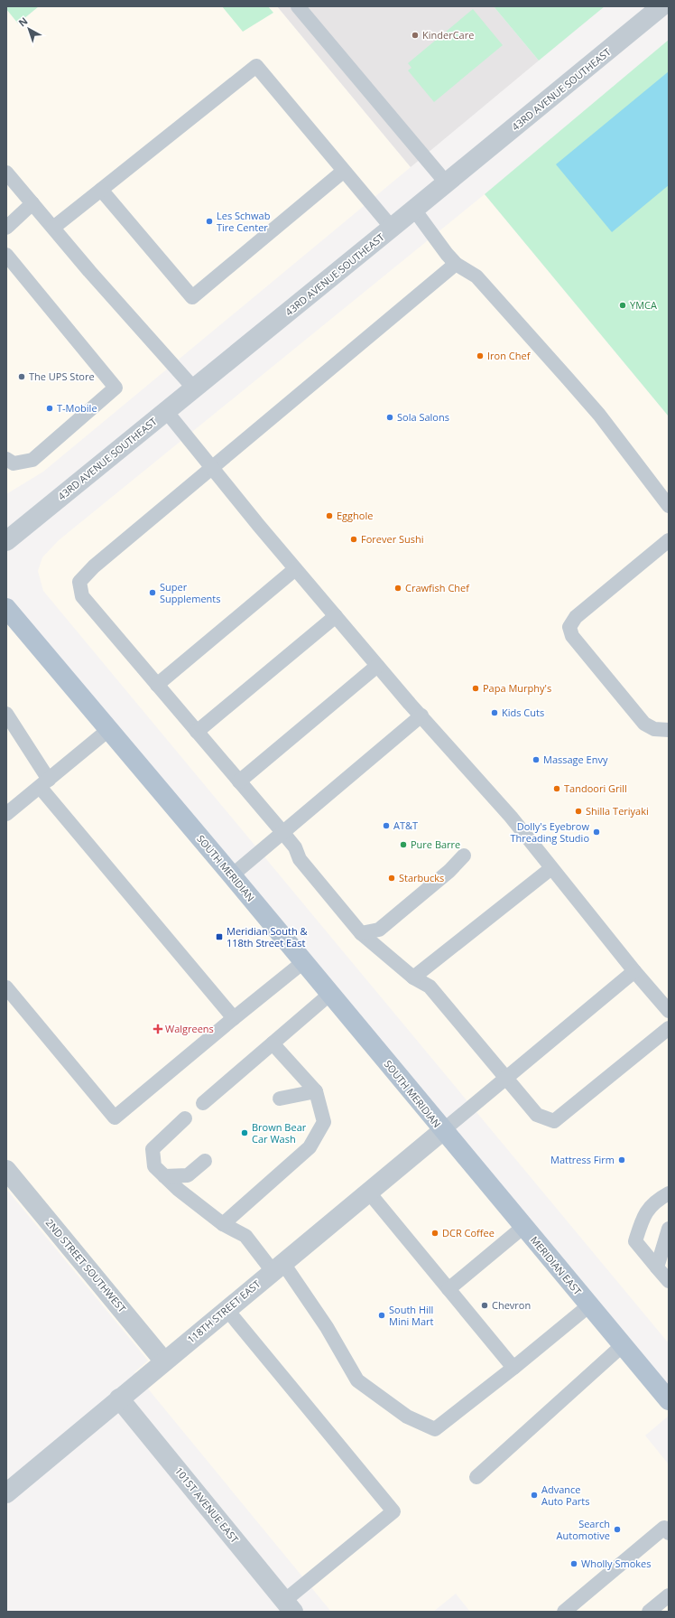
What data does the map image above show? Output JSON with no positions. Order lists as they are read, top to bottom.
{
  "streets": {
    "main road": ["SOUTH MERIDIAN", "MERIDIAN EAST"],
    "street": [
      "43RD AVENUE SOUTHEAST",
      "2ND STREET SOUTHWEST",
      "118TH STREET EAST",
      "101ST AVENUE EAST"
    ]
  },
  "crossings": [
    ["SOUTH MERIDIAN", "MERIDIAN EAST"],
    ["SOUTH MERIDIAN", "118TH STREET EAST"],
    ["2ND STREET SOUTHWEST", "118TH STREET EAST"],
    ["MERIDIAN EAST", "118TH STREET EAST"],
    ["118TH STREET EAST", "101ST AVENUE EAST"]
  ],
  "places": {
    "other": [
      "KinderCare",
      "Les Schwab Tire Center",
      "YMCA",
      "Iron Chef",
      "The UPS Store",
      "T-Mobile",
      "Sola Salons",
      "Egghole",
      "Forever Sushi",
      "Crawfish Chef",
      "Super Supplements",
      "Papa Murphy's",
      "Kids Cuts",
      "Massage Envy",
      "Tandoori Grill",
      "Shilla Teriyaki",
      "AT&T",
      "Dolly's Eyebrow Threading Studio",
      "Pure Barre",
      "Starbucks",
      "Brown Bear Car Wash",
      "Mattress Firm",
      "DCR Coffee",
      "Chevron",
      "South Hill Mini Mart",
      "Advance Auto Parts",
      "Search Automotive",
      "Wholly Smokes"
    ],
    "transit": ["Meridian South & 118th Street East"],
    "health": ["Walgreens"]
  },
  "north": "top left"
}
